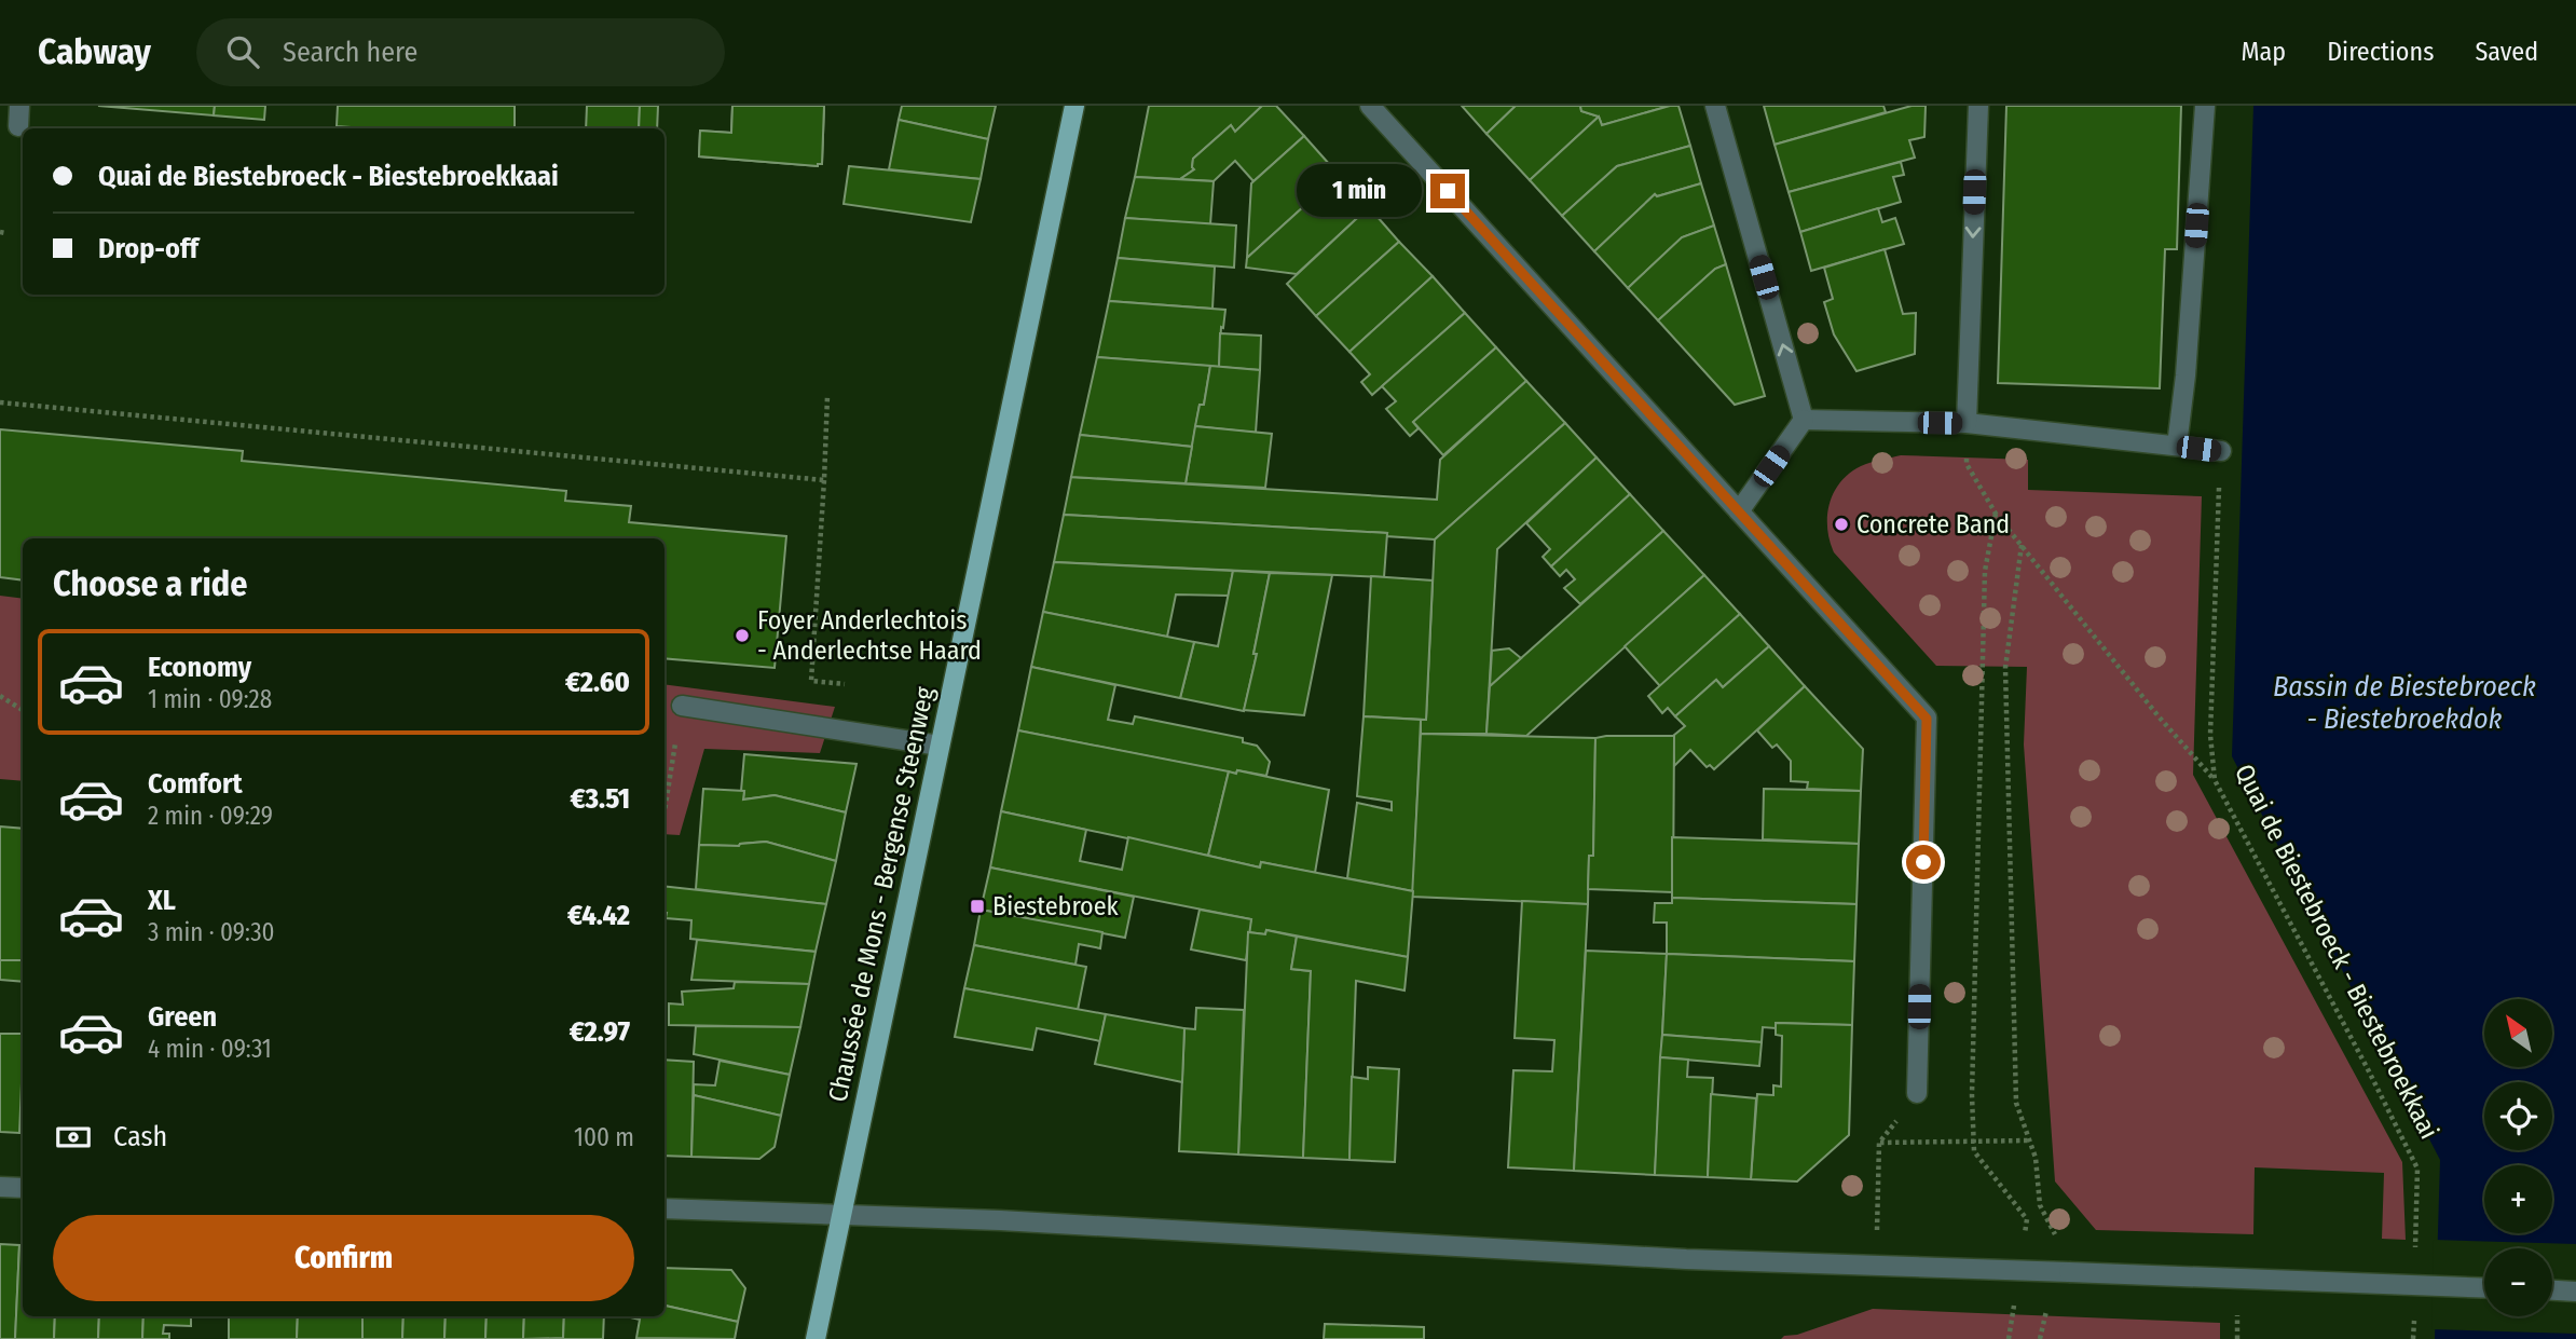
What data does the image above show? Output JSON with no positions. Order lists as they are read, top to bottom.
{
  "streets": {
    "main road": ["Chaussée de Mons - Bergense Steenweg"],
    "path": ["Quai de Biestebroeck - Biestebroekkaai"]
  },
  "water": ["Bassin de Biestebroeck - Biestebroekdok"],
  "places": {
    "other": ["Concrete Band", "Foyer Anderlechtois - Anderlechtse Haard"],
    "transit": ["Biestebroek"]
  },
  "north": "top left",
  "page": {
    "header": "Cabway",
    "search": "Search here",
    "nav": ["Map", "Directions", "Saved"],
    "banner": ["Quai de Biestebroeck - Biestebroekkaai", "Drop-off"],
    "bubble": "1 min",
    "heading": "Choose a ride",
    "list": [
      {
        "name": "Economy",
        "note": "1 min · 09:28",
        "value": "€2.60"
      },
      {
        "name": "Comfort",
        "note": "2 min · 09:29",
        "value": "€3.51"
      },
      {
        "name": "XL",
        "note": "3 min · 09:30",
        "value": "€4.42"
      },
      {
        "name": "Green",
        "note": "4 min · 09:31",
        "value": "€2.97"
      }
    ],
    "map_buttons": ["+", "−"],
    "pay": ["Cash", "100 m"],
    "buttons": "Confirm"
  }
}
